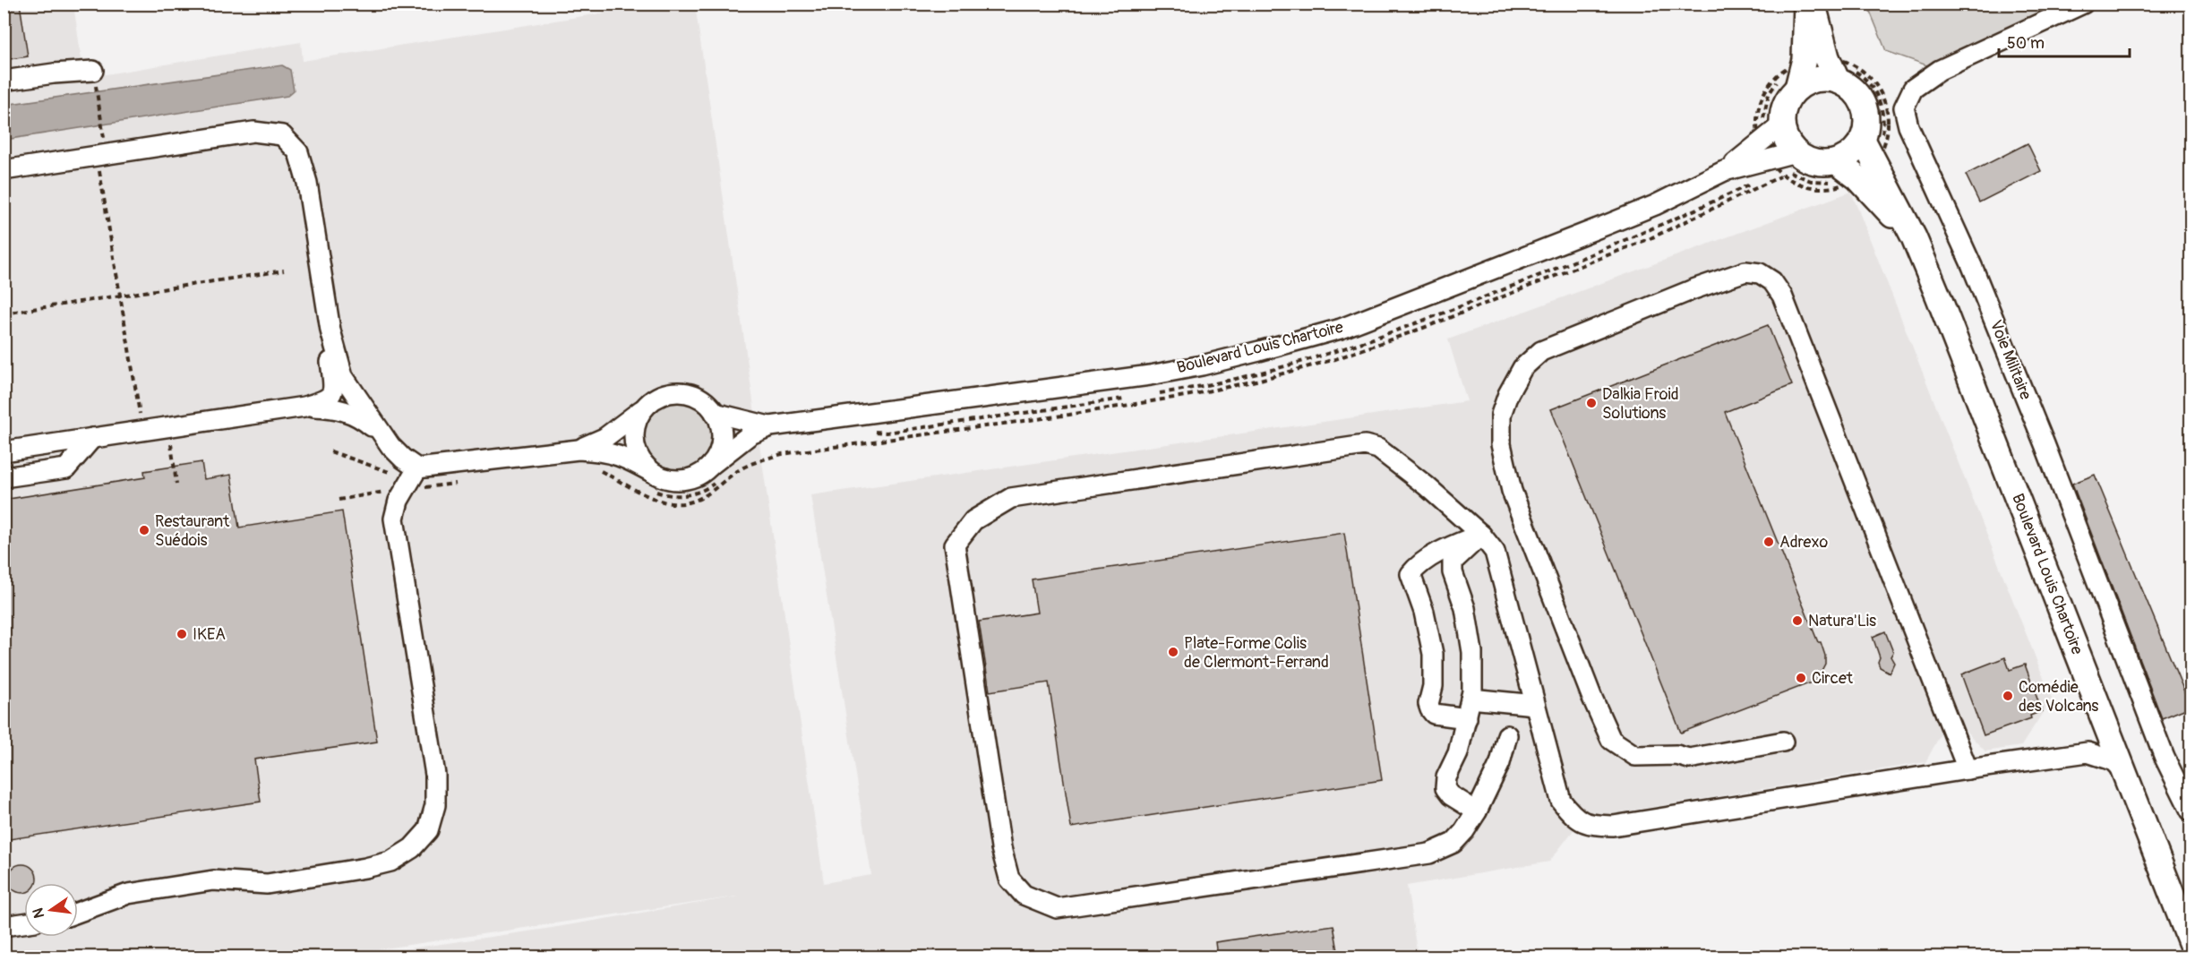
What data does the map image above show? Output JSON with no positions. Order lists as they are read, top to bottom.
{
  "streets": {
    "main road": ["Boulevard Louis Chartoire"],
    "street": ["Voie Militaire"]
  },
  "places": [
    "Dalkia Froid Solutions",
    "Restaurant Suédois",
    "Adrexo",
    "Natura'Lis",
    "IKEA",
    "Plate-Forme Colis de Clermont-Ferrand",
    "Circet",
    "Comédie des Volcans"
  ],
  "scale_bar": "50 m",
  "north": "left"
}
